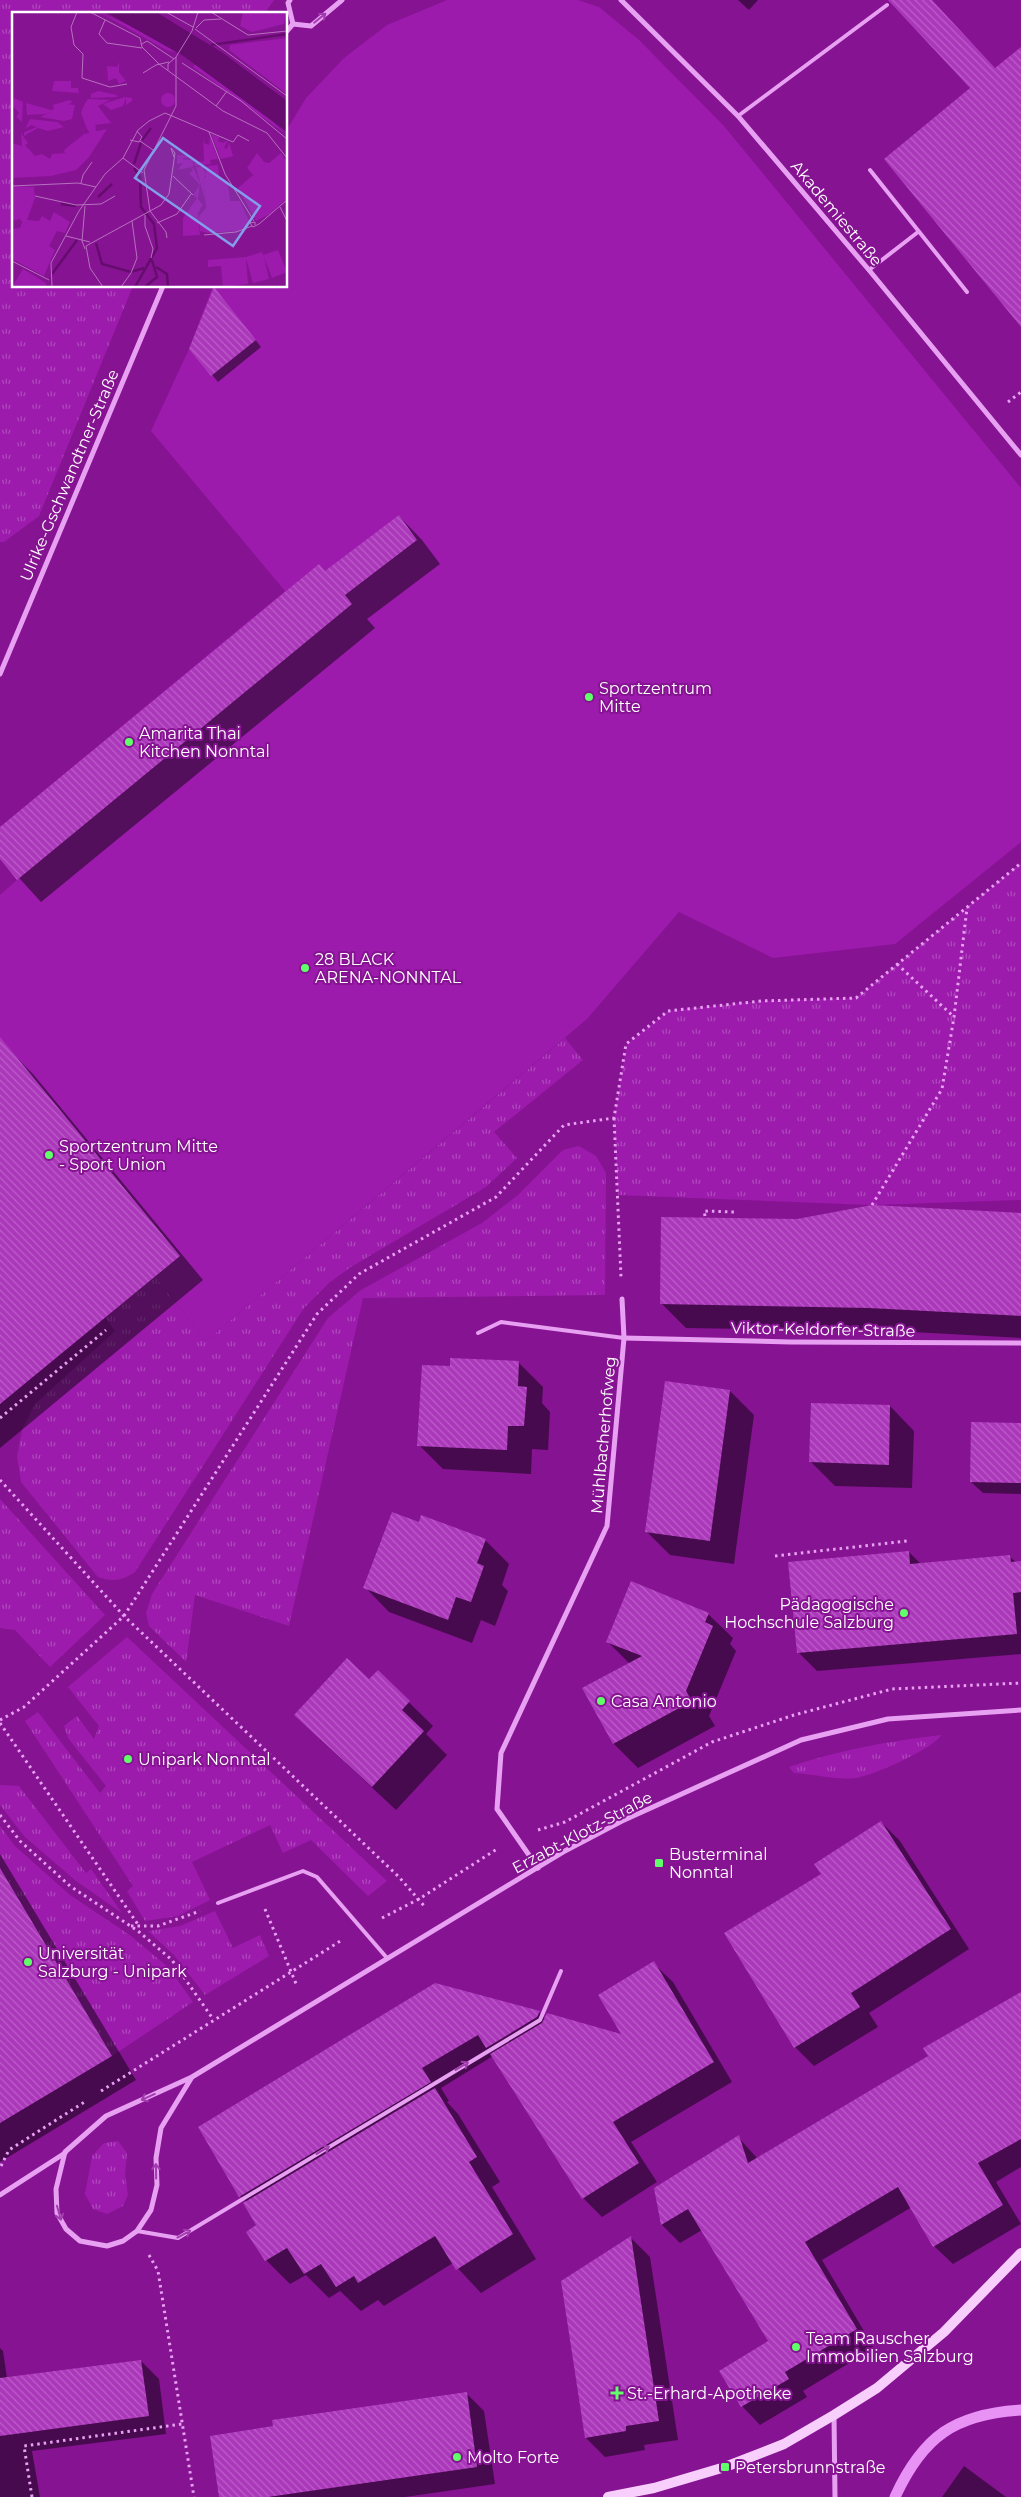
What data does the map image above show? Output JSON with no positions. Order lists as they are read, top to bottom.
{
  "streets": {
    "street": [
      "Akademiestraße",
      "Ulrike-Gschwandtner-Straße",
      "Viktor-Keldorfer-Straße",
      "Mühlbacherhofweg",
      "Erzabt-Klotz-Straße"
    ]
  },
  "crossings": [
    ["Viktor-Keldorfer-Straße", "Mühlbacherhofweg"],
    ["Mühlbacherhofweg", "Erzabt-Klotz-Straße"]
  ],
  "places": {
    "other": [
      "Sportzentrum Mitte",
      "Amarita Thai Kitchen Nonntal",
      "28 BLACK ARENA-NONNTAL",
      "Sportzentrum Mitte - Sport Union",
      "Pädagogische Hochschule Salzburg",
      "Casa Antonio",
      "Unipark Nonntal",
      "Universität Salzburg - Unipark",
      "Team Rauscher Immobilien Salzburg",
      "Molto Forte"
    ],
    "transit": ["Busterminal Nonntal", "Petersbrunnstraße"],
    "health": ["St.-Erhard-Apotheke"]
  }
}
